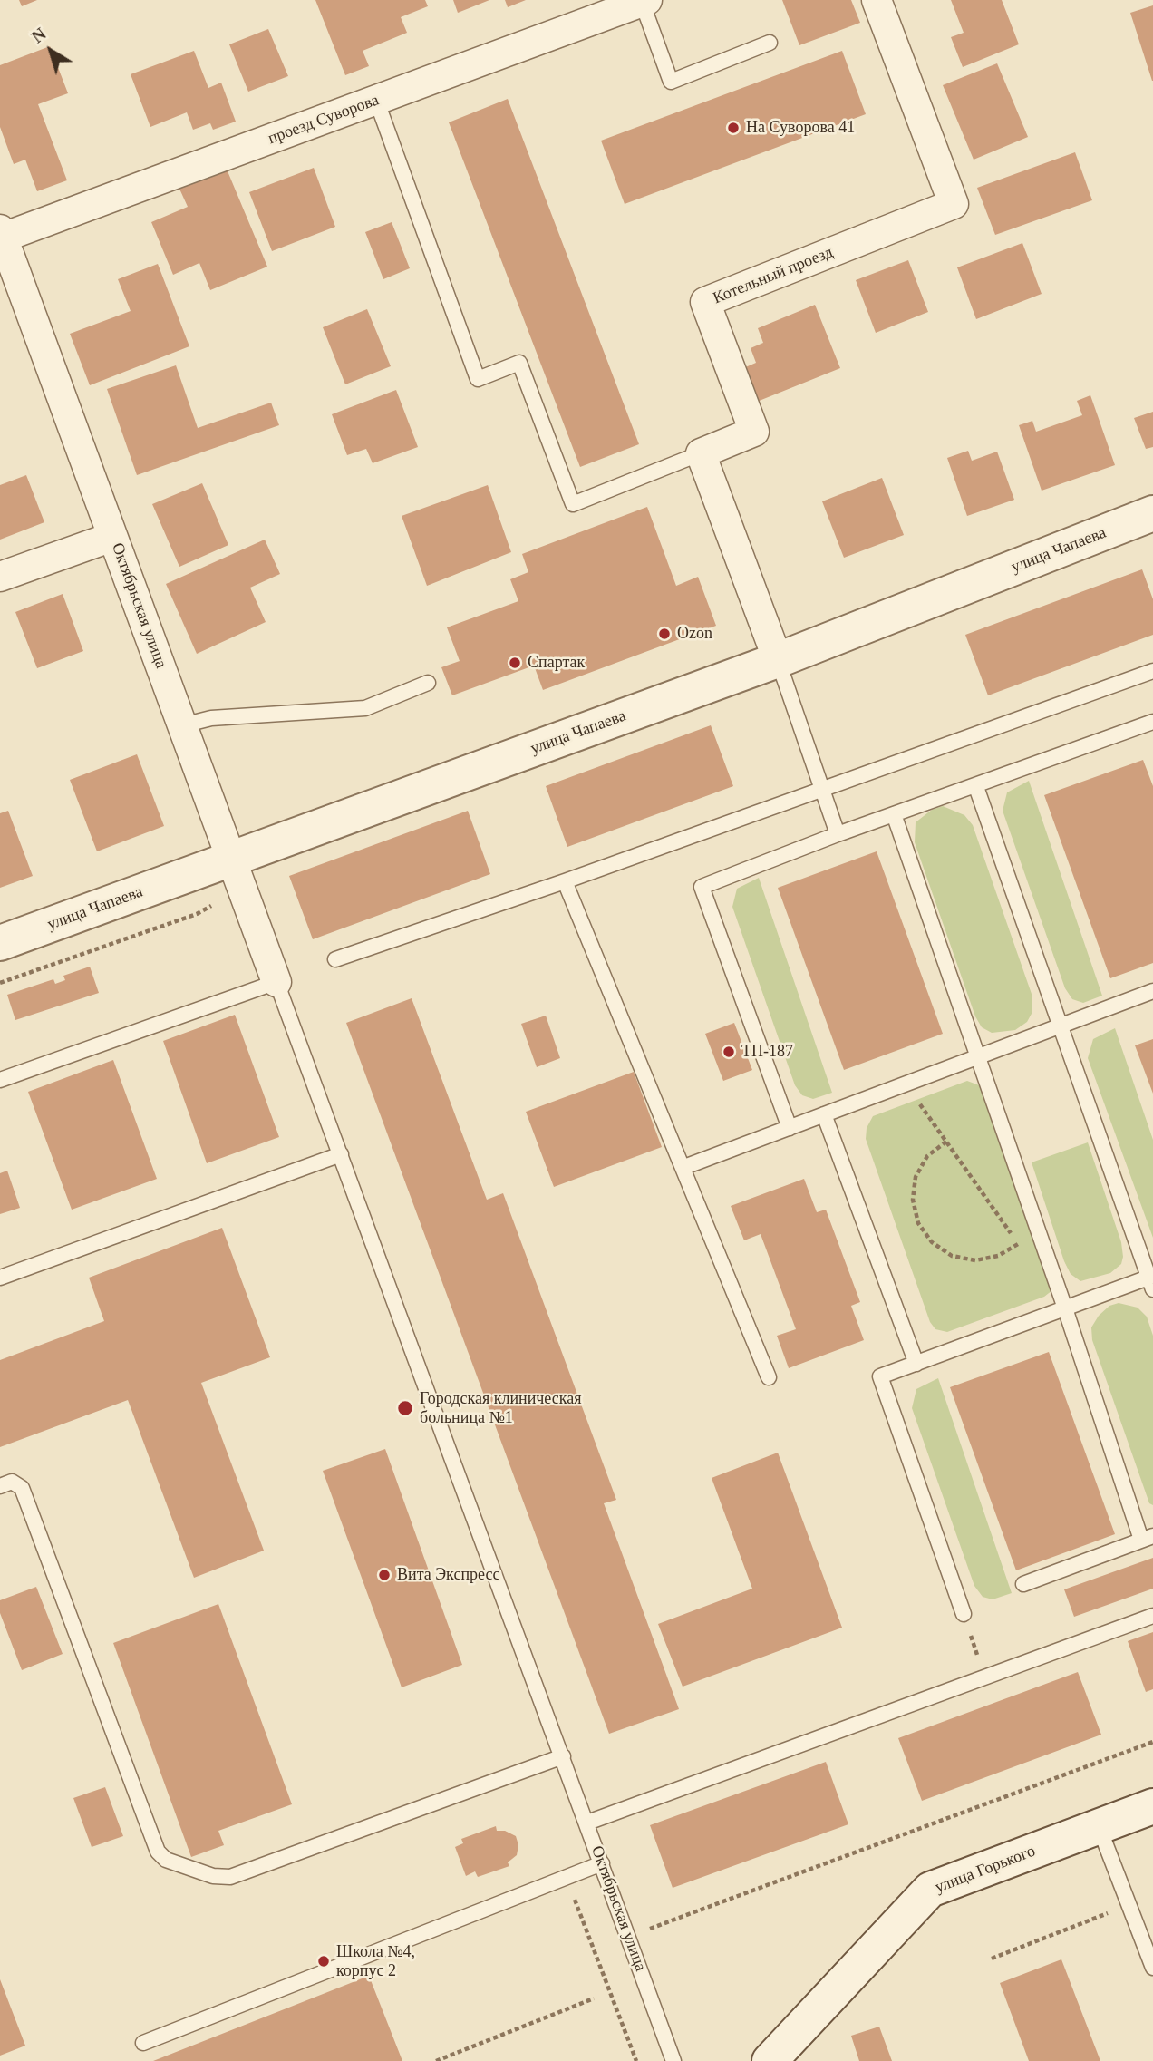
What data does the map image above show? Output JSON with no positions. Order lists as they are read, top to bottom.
{
  "streets": {
    "street": [
      "проезд Суворова",
      "Котельный проезд",
      "улица Чапаева",
      "Октябрьская улица",
      "улица Горького"
    ]
  },
  "crossings": [
    ["проезд Суворова", "Октябрьская улица"],
    ["улица Чапаева", "Октябрьская улица"]
  ],
  "places": [
    "На Суворова 41",
    "Ozon",
    "Спартак",
    "ТП-187",
    "Городская клиническая больница №1",
    "Вита Экспресс",
    "Школа №4, корпус 2"
  ],
  "north": "top left"
}
